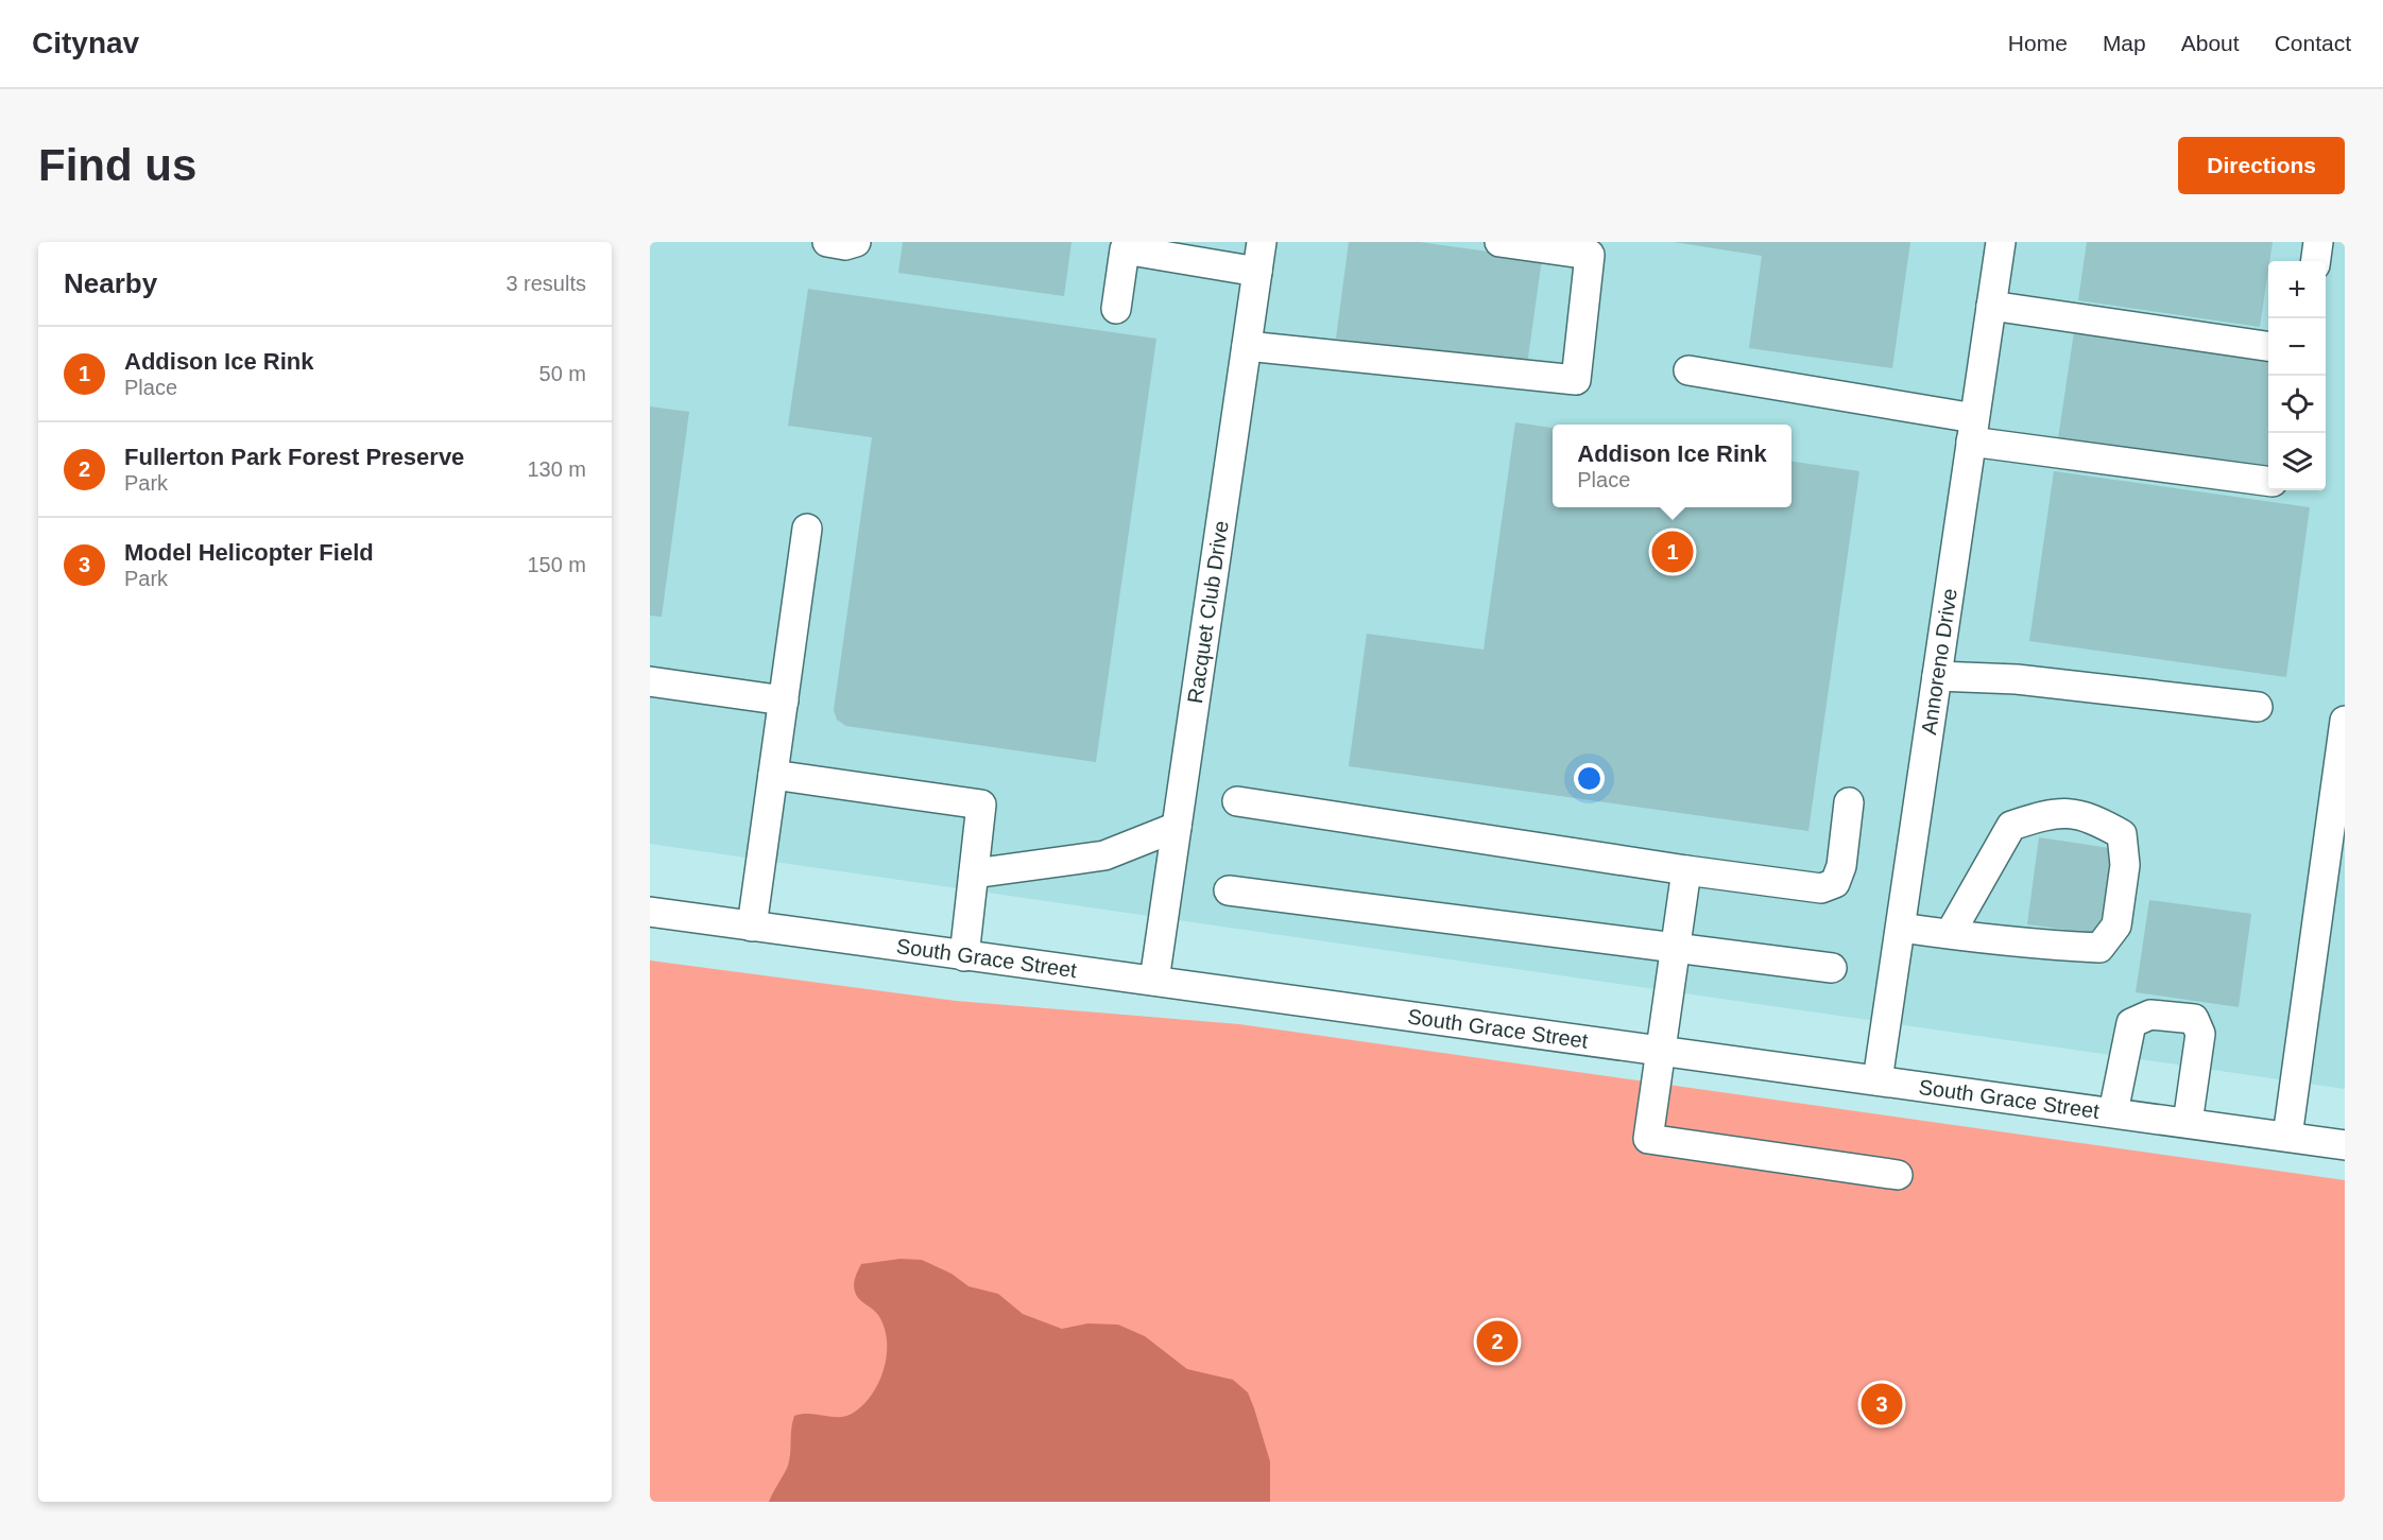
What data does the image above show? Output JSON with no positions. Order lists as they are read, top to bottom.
{
  "streets": {
    "street": ["Racquet Club Drive", "Annoreno Drive", "South Grace Street"]
  },
  "crossings": [
    ["Racquet Club Drive", "South Grace Street"],
    ["Annoreno Drive", "South Grace Street"]
  ],
  "page": {
    "header": "Citynav",
    "nav": [
      "Home",
      "Map",
      "About",
      "Contact"
    ],
    "buttons": "Directions",
    "title": "Find us",
    "heading": ["Nearby", "3 results"],
    "map_buttons": ["+", "−"],
    "list": [
      {
        "mark": "1",
        "name": "Addison Ice Rink",
        "note": "Place",
        "value": "50 m"
      },
      {
        "mark": "2",
        "name": "Fullerton Park Forest Preserve",
        "note": "Park",
        "value": "130 m"
      },
      {
        "mark": "3",
        "name": "Model Helicopter Field",
        "note": "Park",
        "value": "150 m"
      }
    ],
    "popup": ["Addison Ice Rink", "Place"],
    "pins": ["1", "2", "3"]
  }
}
